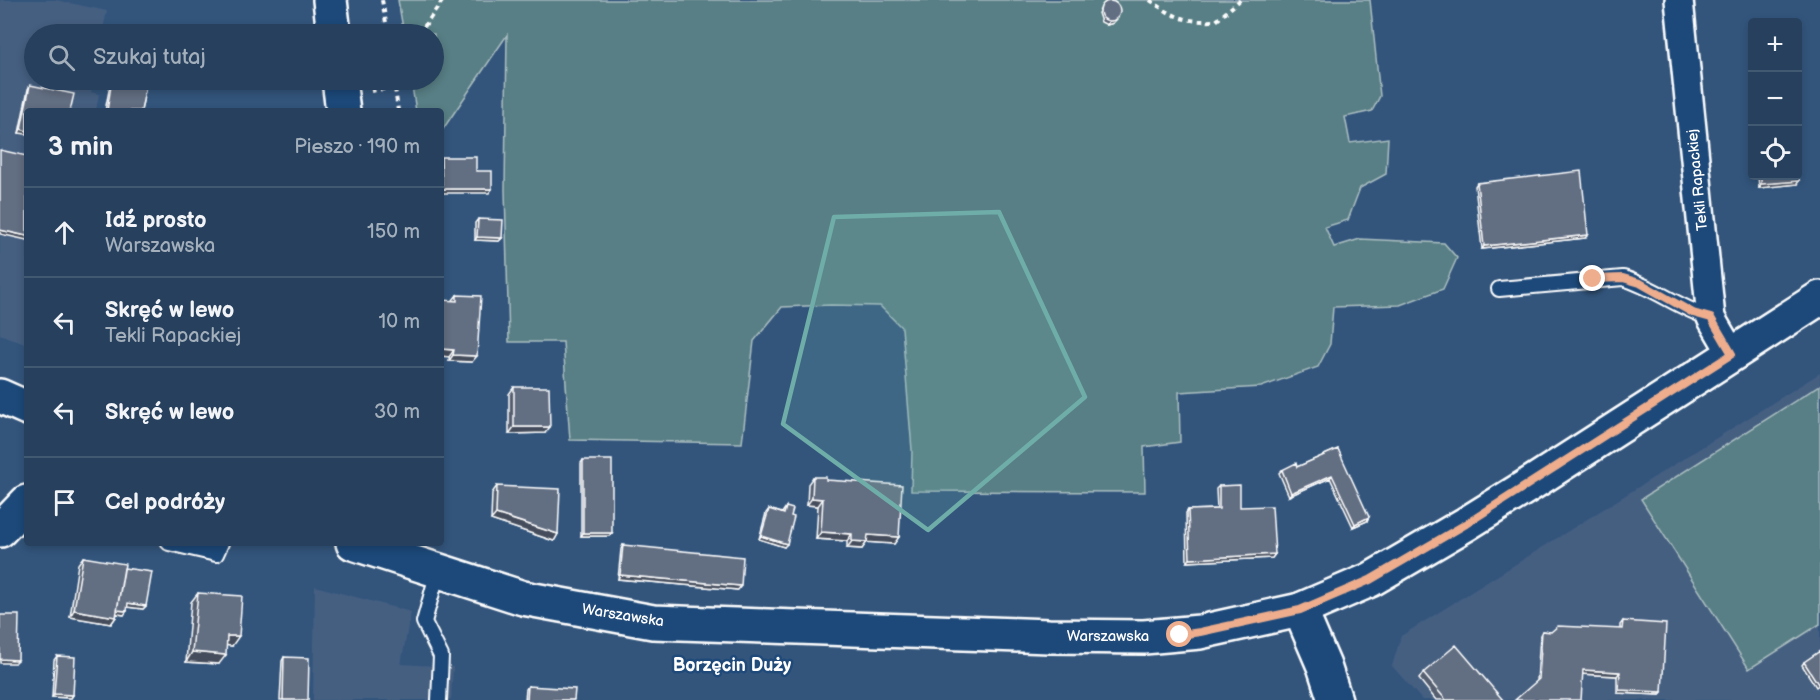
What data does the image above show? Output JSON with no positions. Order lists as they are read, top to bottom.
{
  "streets": {
    "main road": ["Warszawska"],
    "street": ["Tekli Rapackiej"]
  },
  "crossings": [
    ["Tekli Rapackiej", "Warszawska"]
  ],
  "districts": ["Borzęcin Duży"],
  "page": {
    "map_buttons": ["+", "−"],
    "search": "Szukaj tutaj",
    "heading": ["3 min", "Pieszo · 190 m"],
    "list": [
      ["Idź prosto", "Warszawska", "150 m"],
      ["Skręć w lewo", "Tekli Rapackiej", "10 m"],
      ["Skręć w lewo", "30 m"],
      "Cel podróży"
    ]
  }
}
